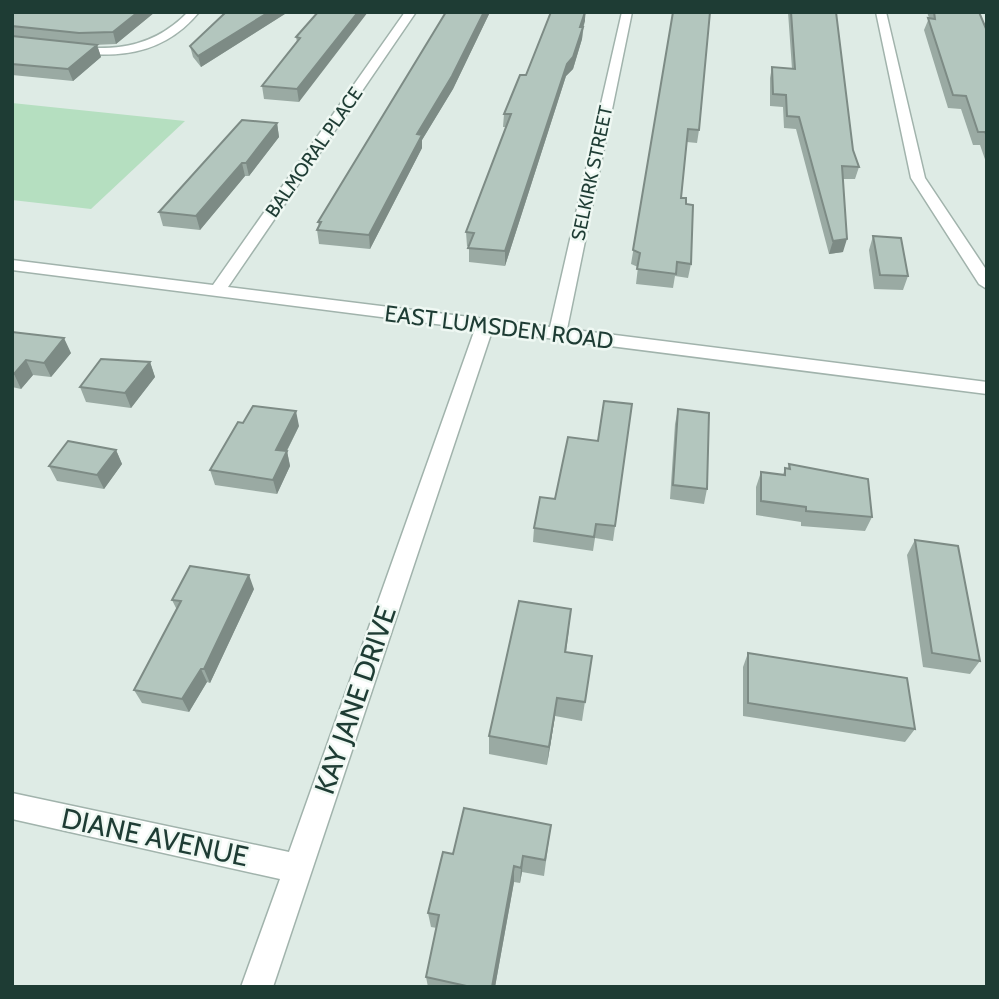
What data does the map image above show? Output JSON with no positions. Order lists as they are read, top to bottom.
{
  "streets": {
    "street": [
      "BALMORAL PLACE",
      "SELKIRK STREET",
      "EAST LUMSDEN ROAD",
      "KAY JANE DRIVE",
      "DIANE AVENUE"
    ]
  },
  "crossings": [
    ["BALMORAL PLACE", "EAST LUMSDEN ROAD"],
    ["SELKIRK STREET", "EAST LUMSDEN ROAD"],
    ["EAST LUMSDEN ROAD", "KAY JANE DRIVE"],
    ["KAY JANE DRIVE", "DIANE AVENUE"]
  ]
}
